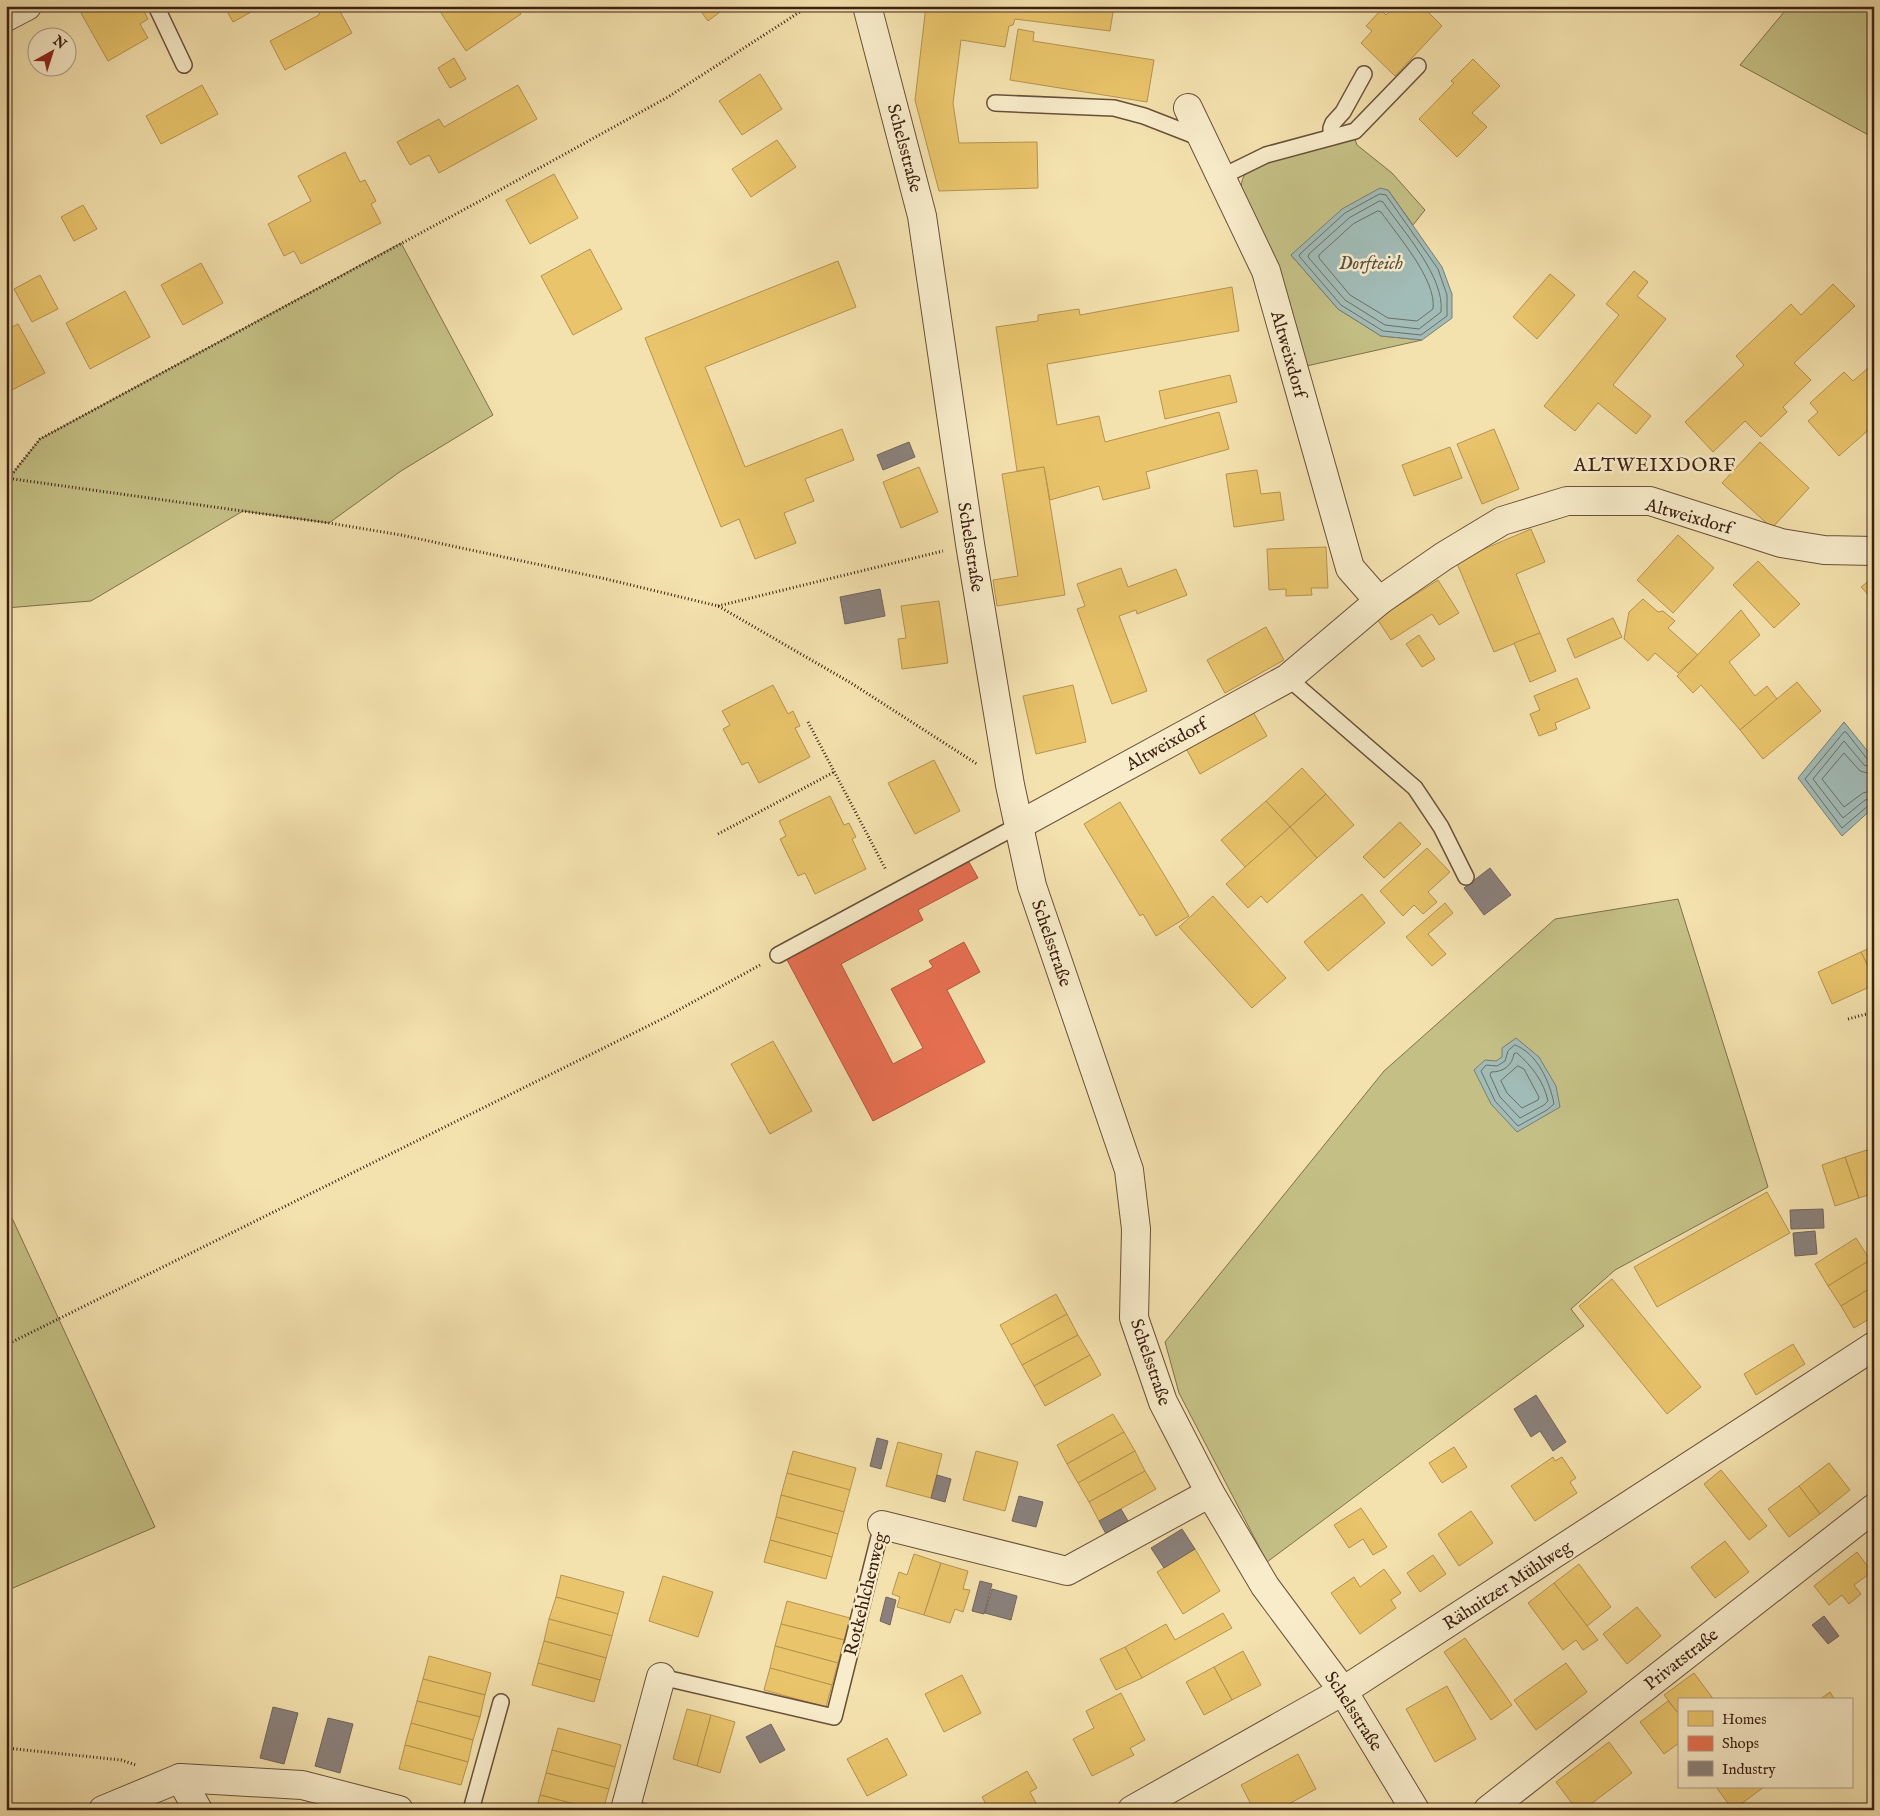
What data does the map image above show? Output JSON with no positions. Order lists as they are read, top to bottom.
{
  "streets": {
    "street": [
      "Schelsstraße",
      "Altweixdorf",
      "Rähnitzer Mühlweg",
      "Rotkehlchenweg",
      "Privatstraße"
    ]
  },
  "crossings": [
    ["Schelsstraße", "Altweixdorf"],
    ["Schelsstraße", "Rähnitzer Mühlweg"],
    ["Schelsstraße", "Rotkehlchenweg"]
  ],
  "districts": ["ALTWEIXDORF"],
  "water": ["Dorfteich"],
  "legend": ["Homes", "Shops", "Industry"],
  "north": "top right"
}
